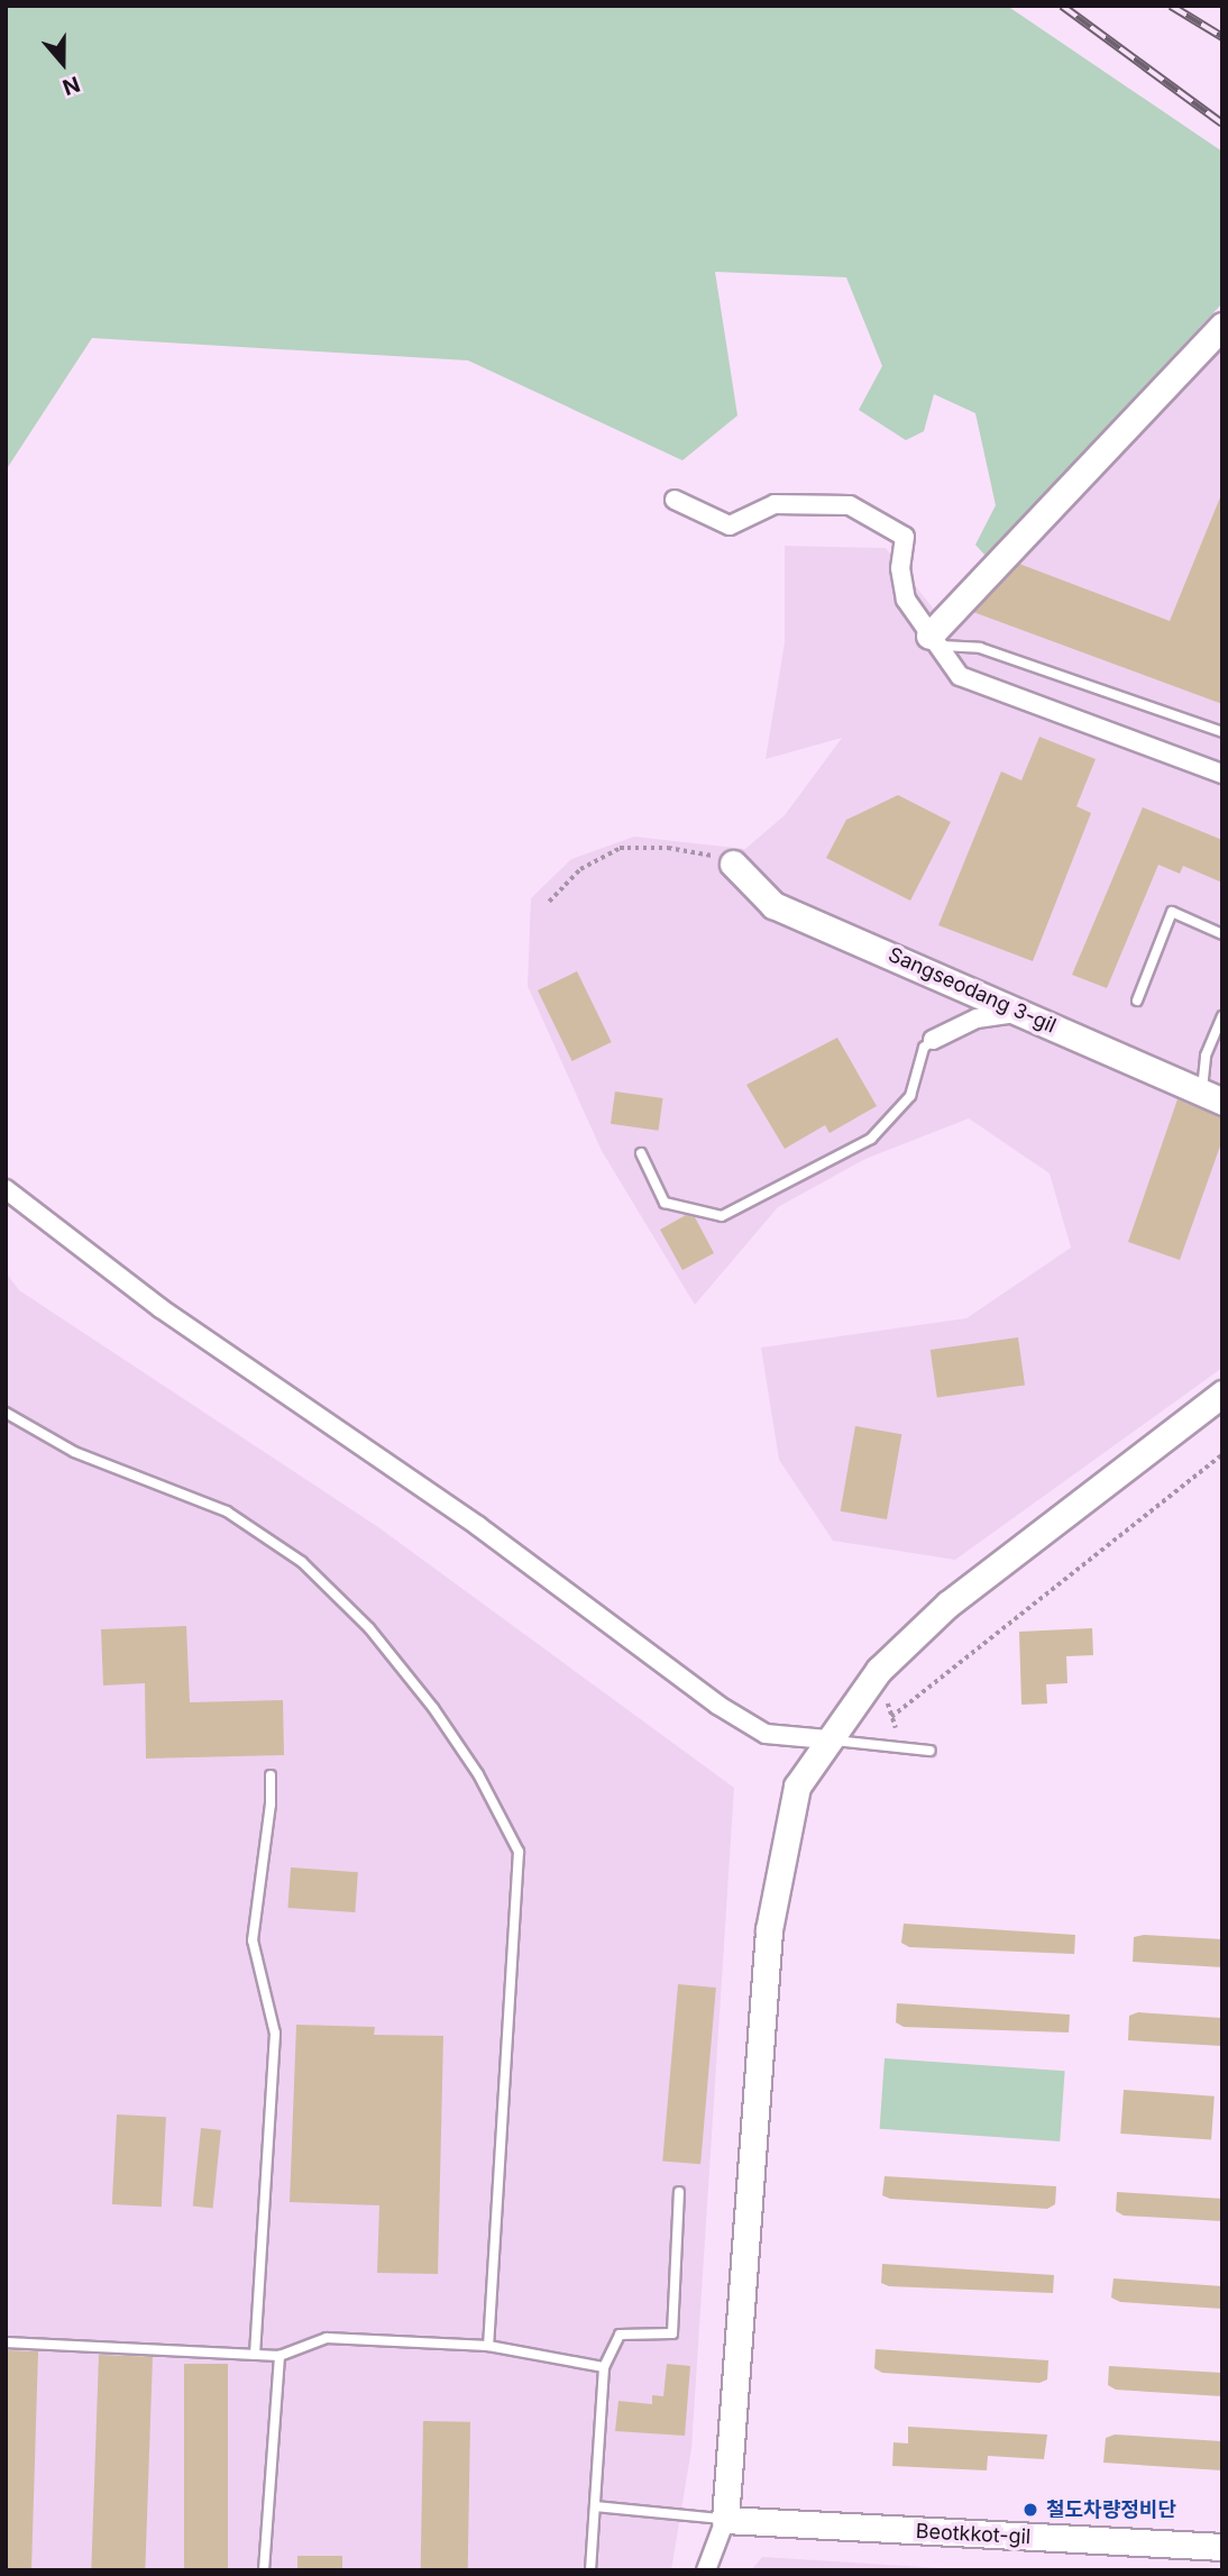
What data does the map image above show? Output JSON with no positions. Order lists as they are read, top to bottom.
{
  "streets": {
    "street": ["Sangseodang 3-gil", "Beotkkot-gil"]
  },
  "places": ["철도차량정비단"],
  "north": "bottom"
}
